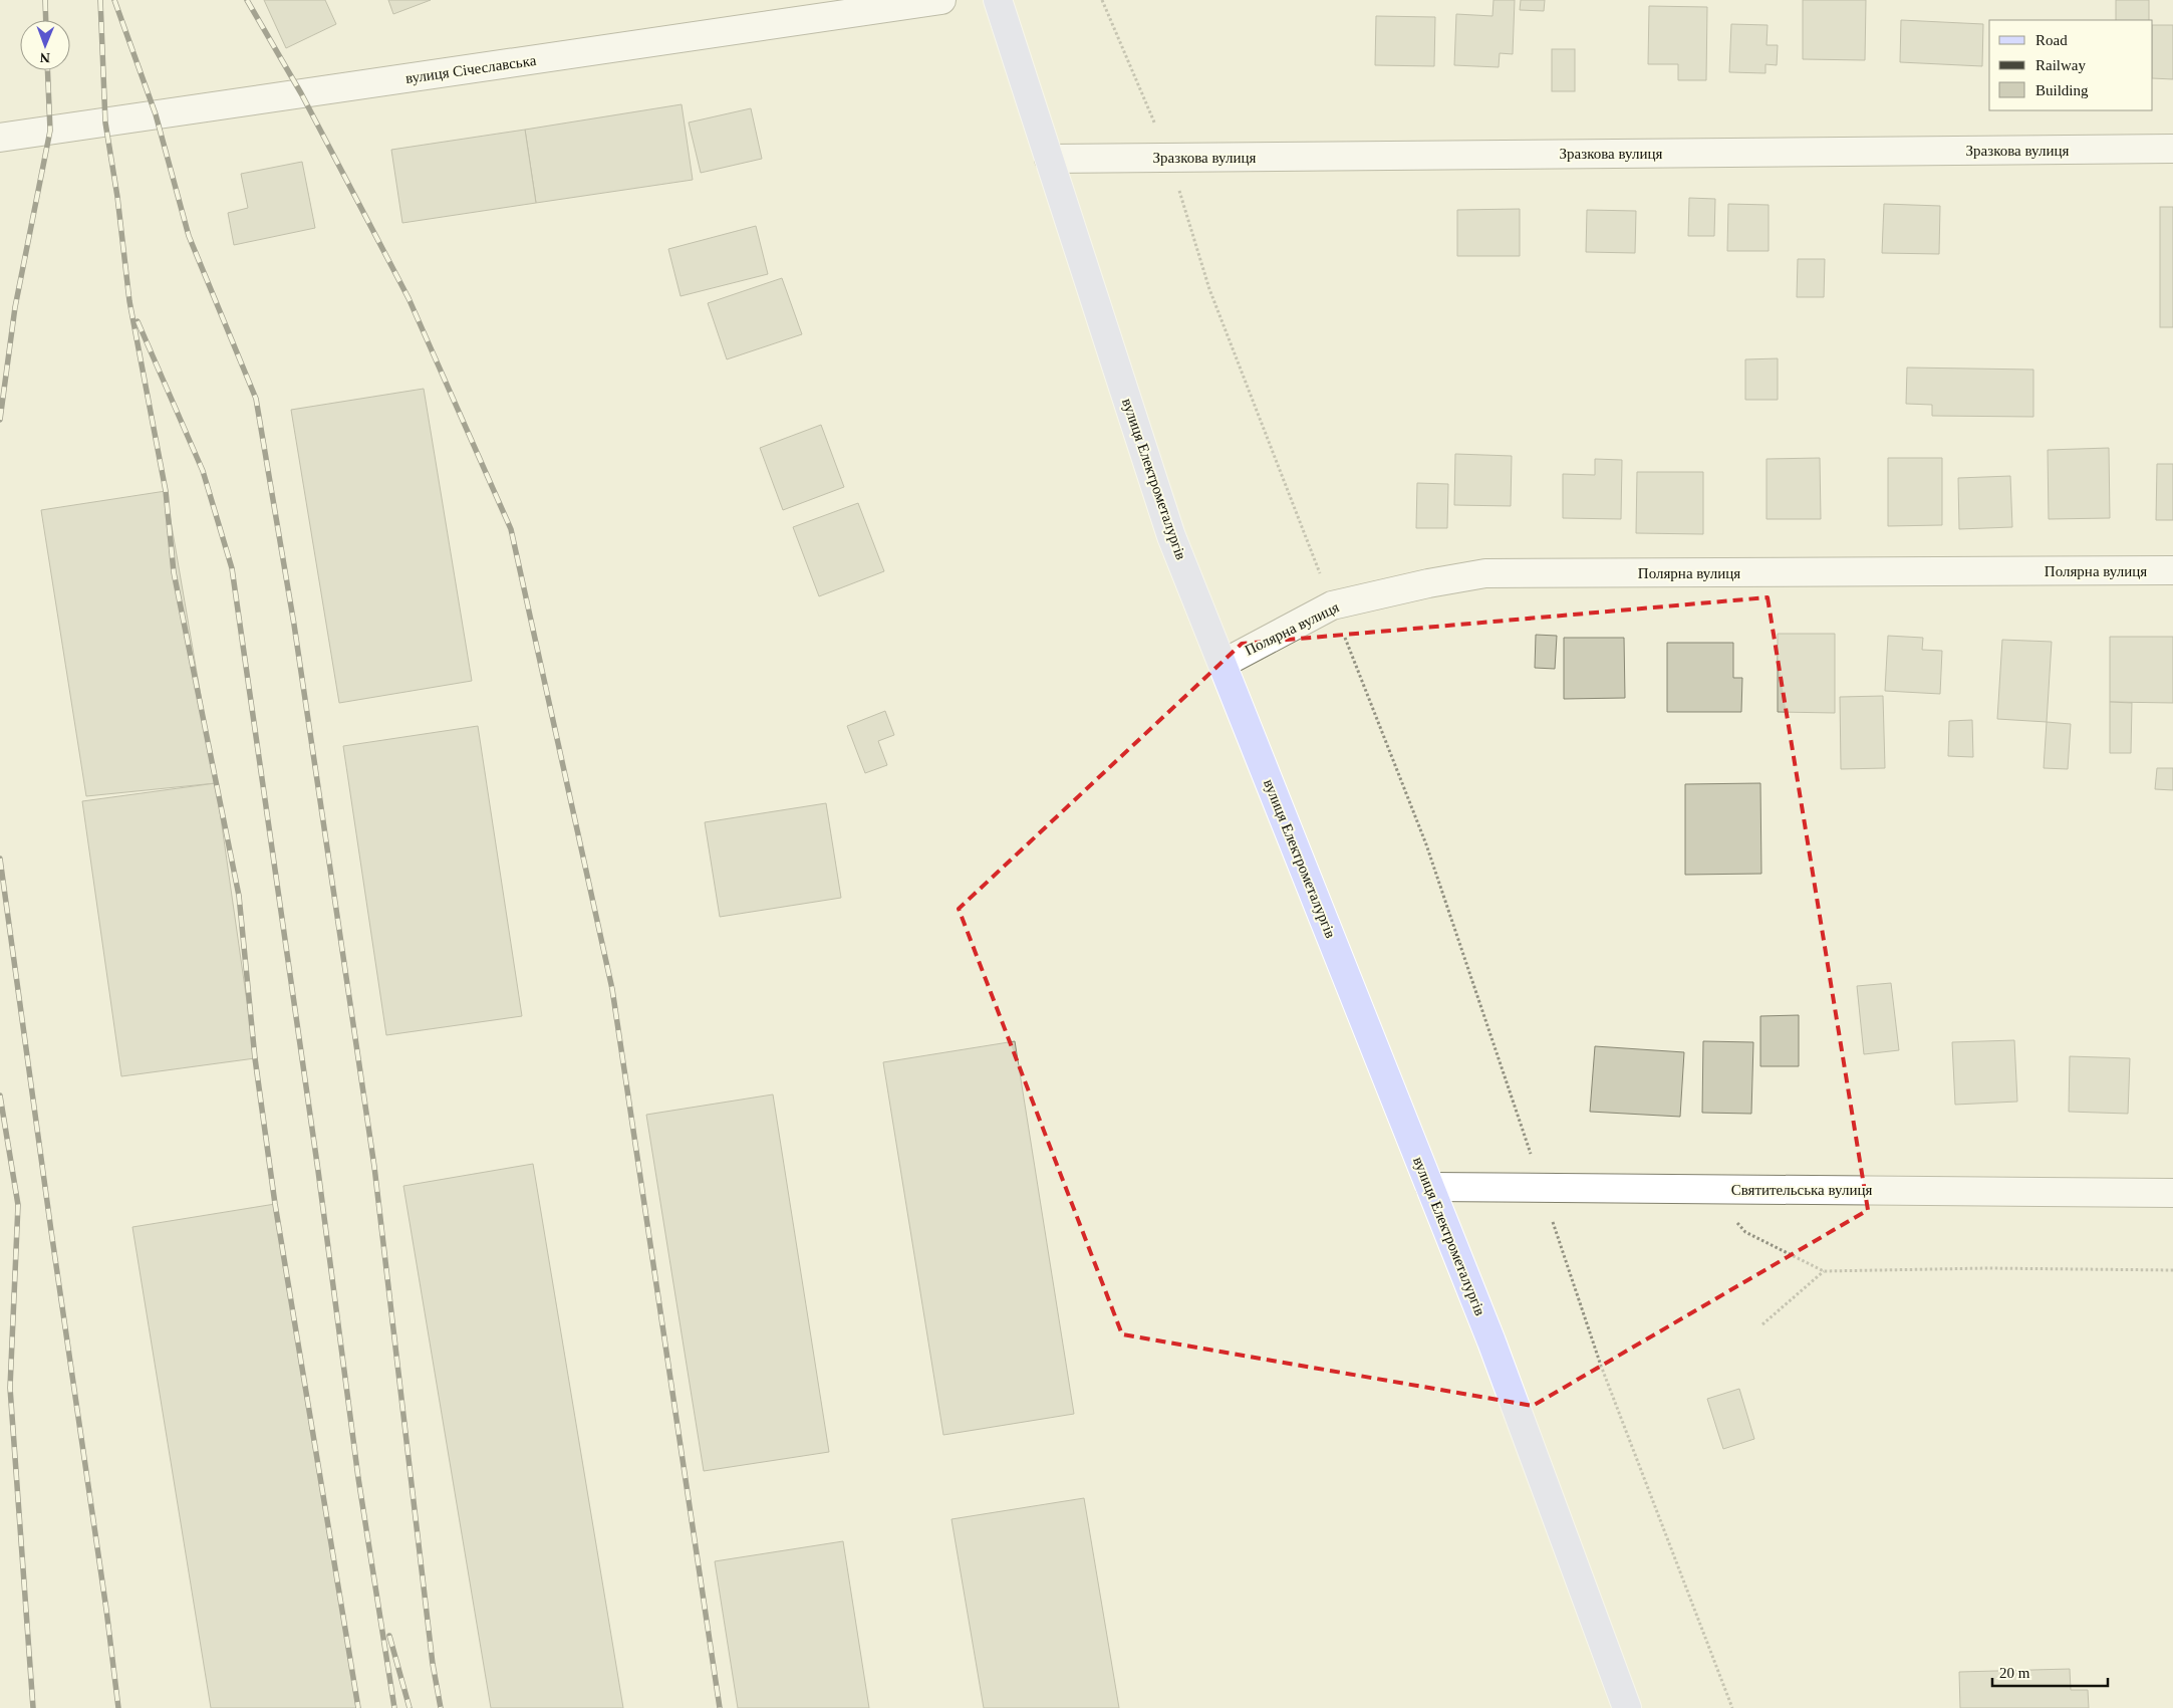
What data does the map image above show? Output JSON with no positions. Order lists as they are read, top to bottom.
{
  "streets": {
    "main road": ["вулиця Електрометалургів"],
    "street": [
      "вулиця Січеславська",
      "Зразкова вулиця",
      "Полярна вулиця",
      "Святительська вулиця"
    ]
  },
  "crossings": [
    ["Зразкова вулиця", "вулиця Електрометалургів"],
    ["вулиця Електрометалургів", "Полярна вулиця"],
    ["вулиця Електрометалургів", "Святительська вулиця"]
  ],
  "legend": ["Road", "Railway", "Building"],
  "scale_bar": "20 m",
  "north": "bottom"
}
